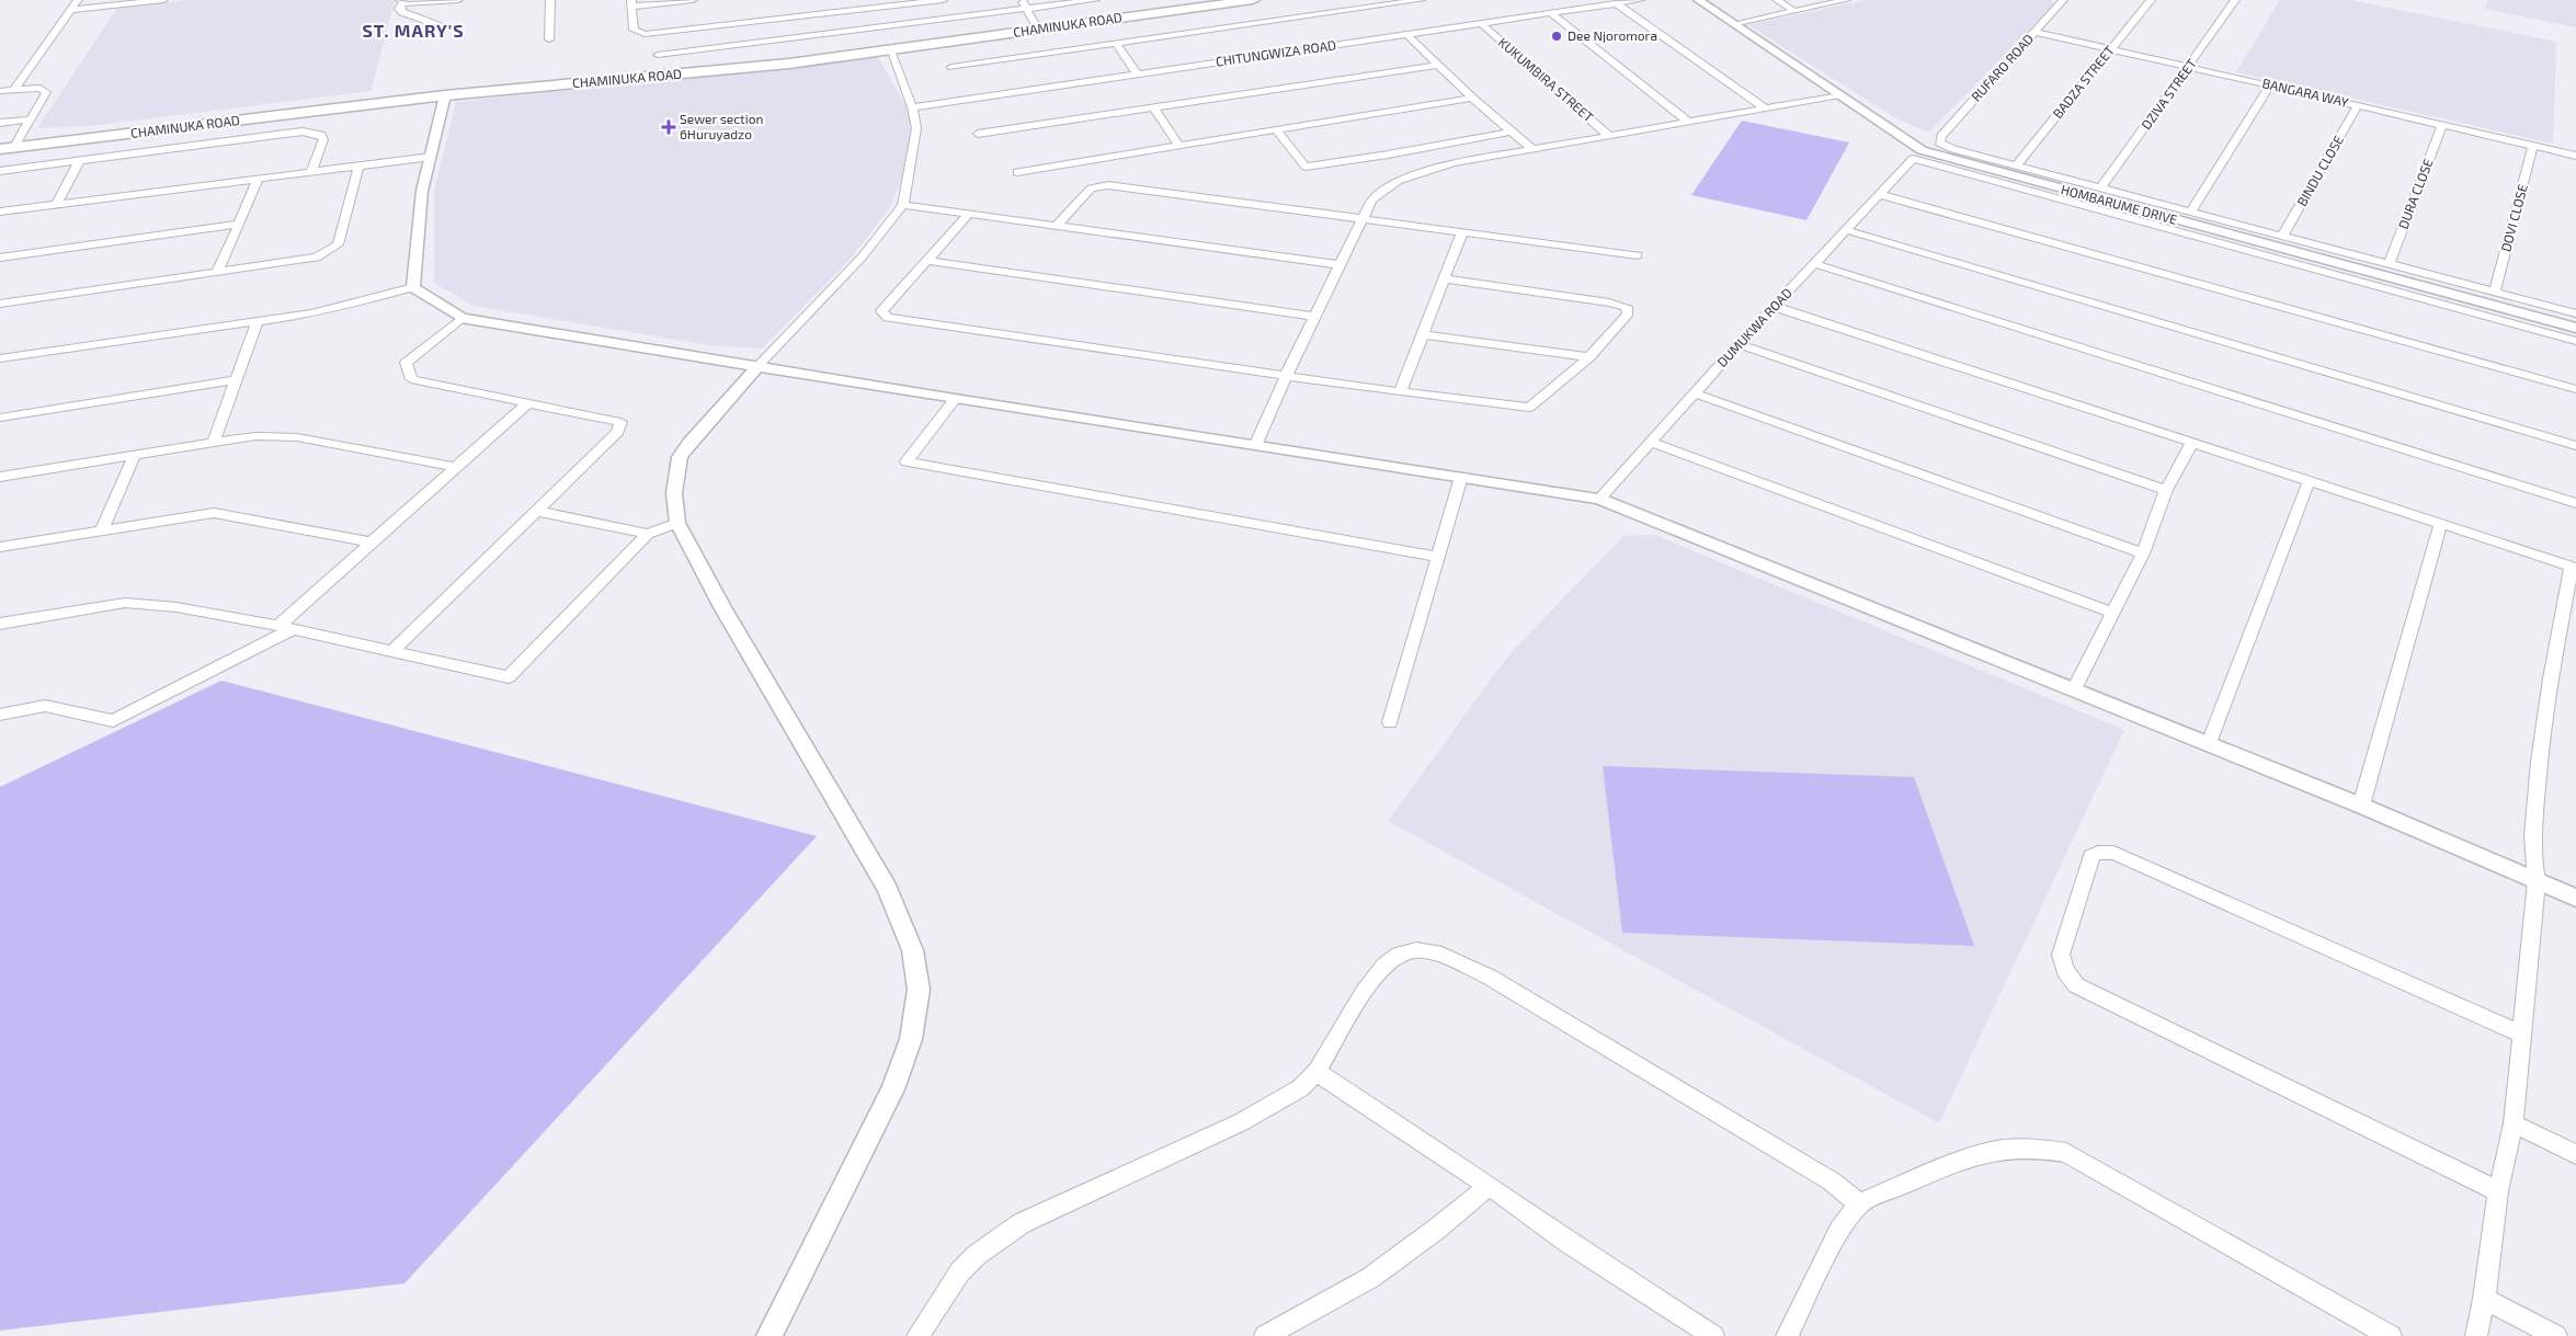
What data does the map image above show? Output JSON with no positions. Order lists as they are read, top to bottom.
{
  "streets": {
    "main road": ["CHAMINUKA ROAD"],
    "street": [
      "CHITUNGWIZA ROAD",
      "RUFARO ROAD",
      "KUKUMBIRA STREET",
      "BADZA STREET",
      "BANGARA WAY",
      "DZIVA STREET",
      "BINDU CLOSE",
      "DURA CLOSE",
      "HOMBARUME DRIVE",
      "DOVI CLOSE",
      "DUMUKWA ROAD"
    ]
  },
  "crossings": [
    ["CHITUNGWIZA ROAD", "KUKUMBIRA STREET"],
    ["RUFARO ROAD", "BADZA STREET"],
    ["RUFARO ROAD", "BANGARA WAY"],
    ["BADZA STREET", "BANGARA WAY"],
    ["BANGARA WAY", "DZIVA STREET"],
    ["BANGARA WAY", "BINDU CLOSE"],
    ["BANGARA WAY", "DURA CLOSE"],
    ["BANGARA WAY", "DOVI CLOSE"]
  ],
  "districts": ["ST. MARY'S"],
  "places": {
    "other": ["Dee Njoromora"],
    "health": ["Sewer section 6Huruyadzo"]
  }
}
